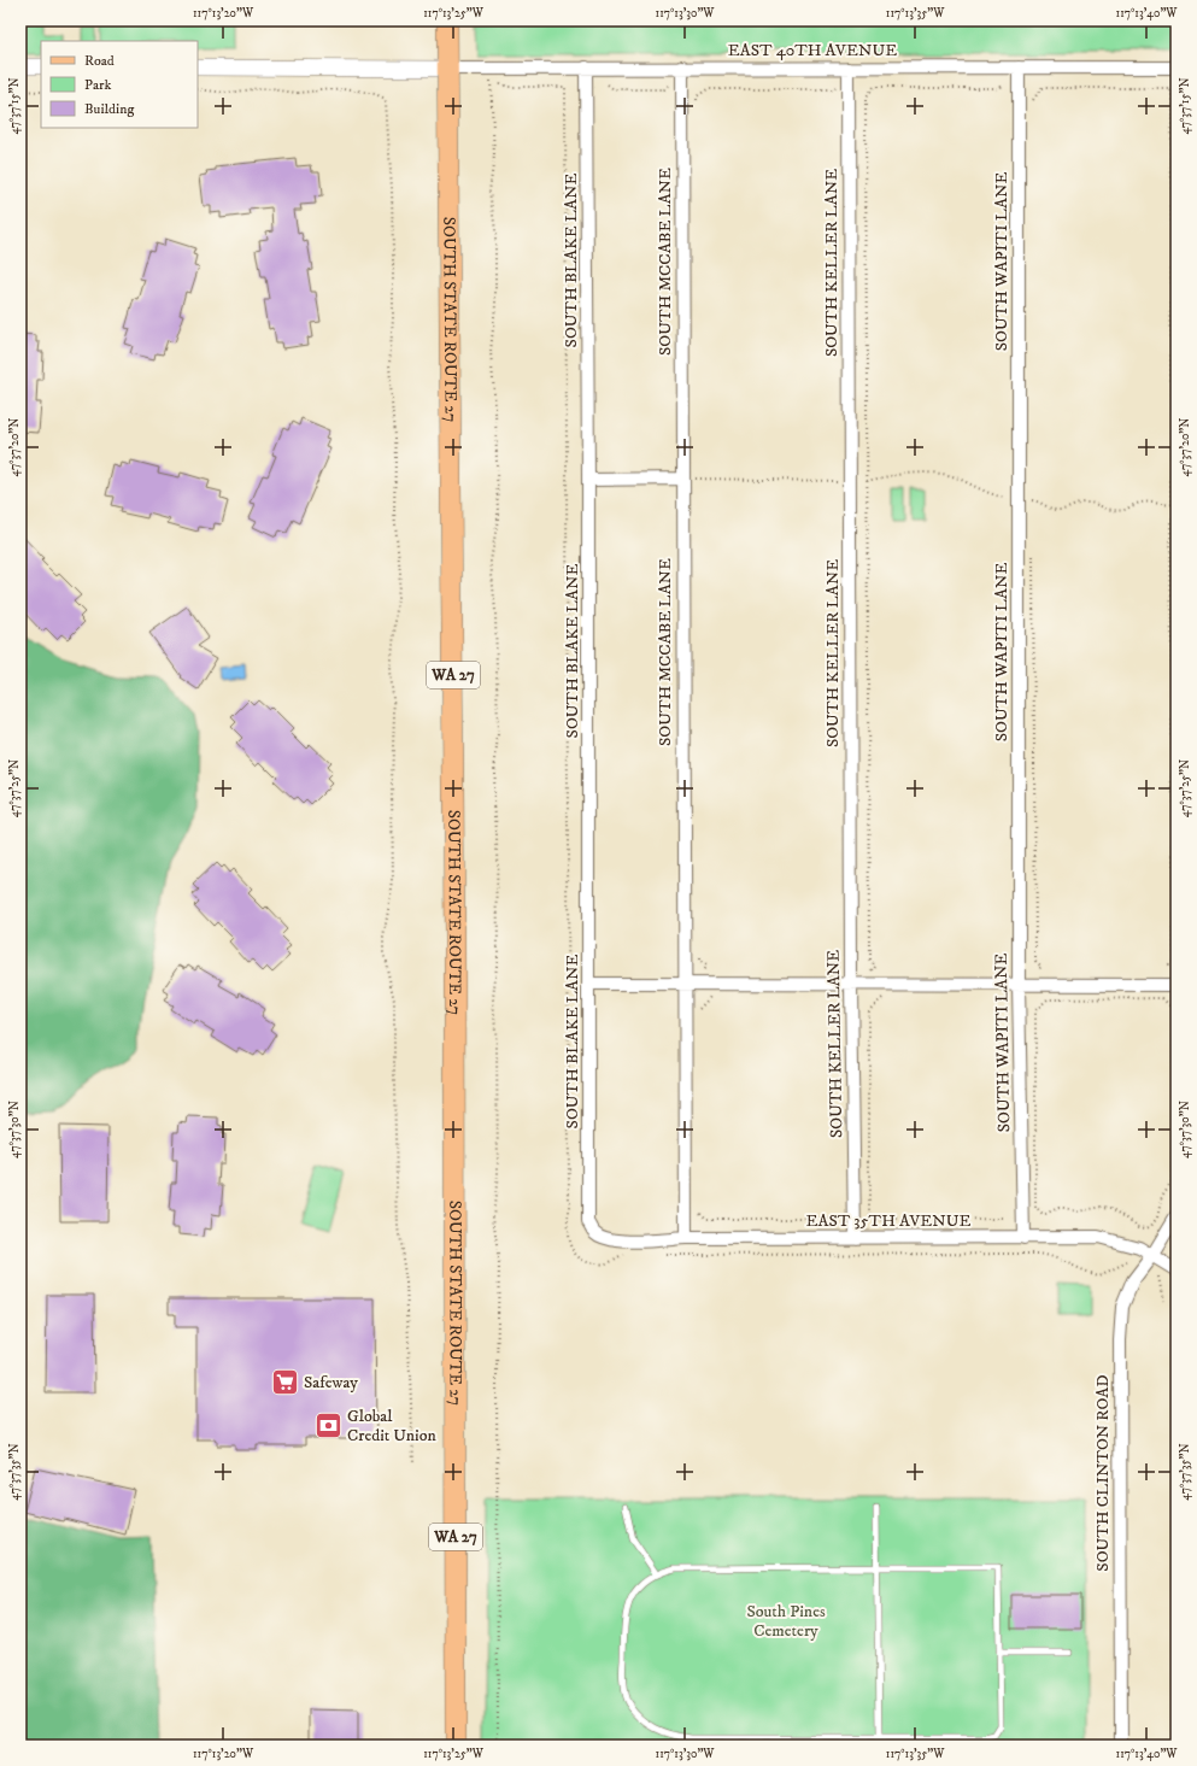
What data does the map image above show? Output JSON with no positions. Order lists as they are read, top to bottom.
{
  "streets": {
    "main road": ["SOUTH STATE ROUTE 27", "WA 27"],
    "street": [
      "EAST 40TH AVENUE",
      "SOUTH BLAKE LANE",
      "SOUTH MCCABE LANE",
      "SOUTH WAPITI LANE",
      "SOUTH KELLER LANE",
      "EAST 35TH AVENUE",
      "SOUTH CLINTON ROAD"
    ]
  },
  "crossings": [
    ["EAST 40TH AVENUE", "SOUTH BLAKE LANE"],
    ["EAST 40TH AVENUE", "SOUTH MCCABE LANE"],
    ["EAST 40TH AVENUE", "SOUTH WAPITI LANE"],
    ["EAST 40TH AVENUE", "SOUTH KELLER LANE"],
    ["EAST 40TH AVENUE", "SOUTH STATE ROUTE 27"],
    ["SOUTH BLAKE LANE", "EAST 35TH AVENUE"],
    ["SOUTH MCCABE LANE", "EAST 35TH AVENUE"],
    ["SOUTH WAPITI LANE", "EAST 35TH AVENUE"],
    ["SOUTH KELLER LANE", "EAST 35TH AVENUE"],
    ["EAST 35TH AVENUE", "SOUTH CLINTON ROAD"]
  ],
  "parks": ["South Pines Cemetery"],
  "places": {
    "supermarket": ["Safeway"],
    "bank": ["Global Credit Union"]
  },
  "legend": ["Road", "Park", "Building"],
  "coordinates": [
    "117°13'20\"W",
    "117°13'25\"W",
    "117°13'30\"W",
    "117°13'35\"W",
    "117°13'40\"W",
    "47°37'15\"N",
    "47°37'20\"N",
    "47°37'25\"N",
    "47°37'30\"N",
    "47°37'35\"N"
  ]
}
